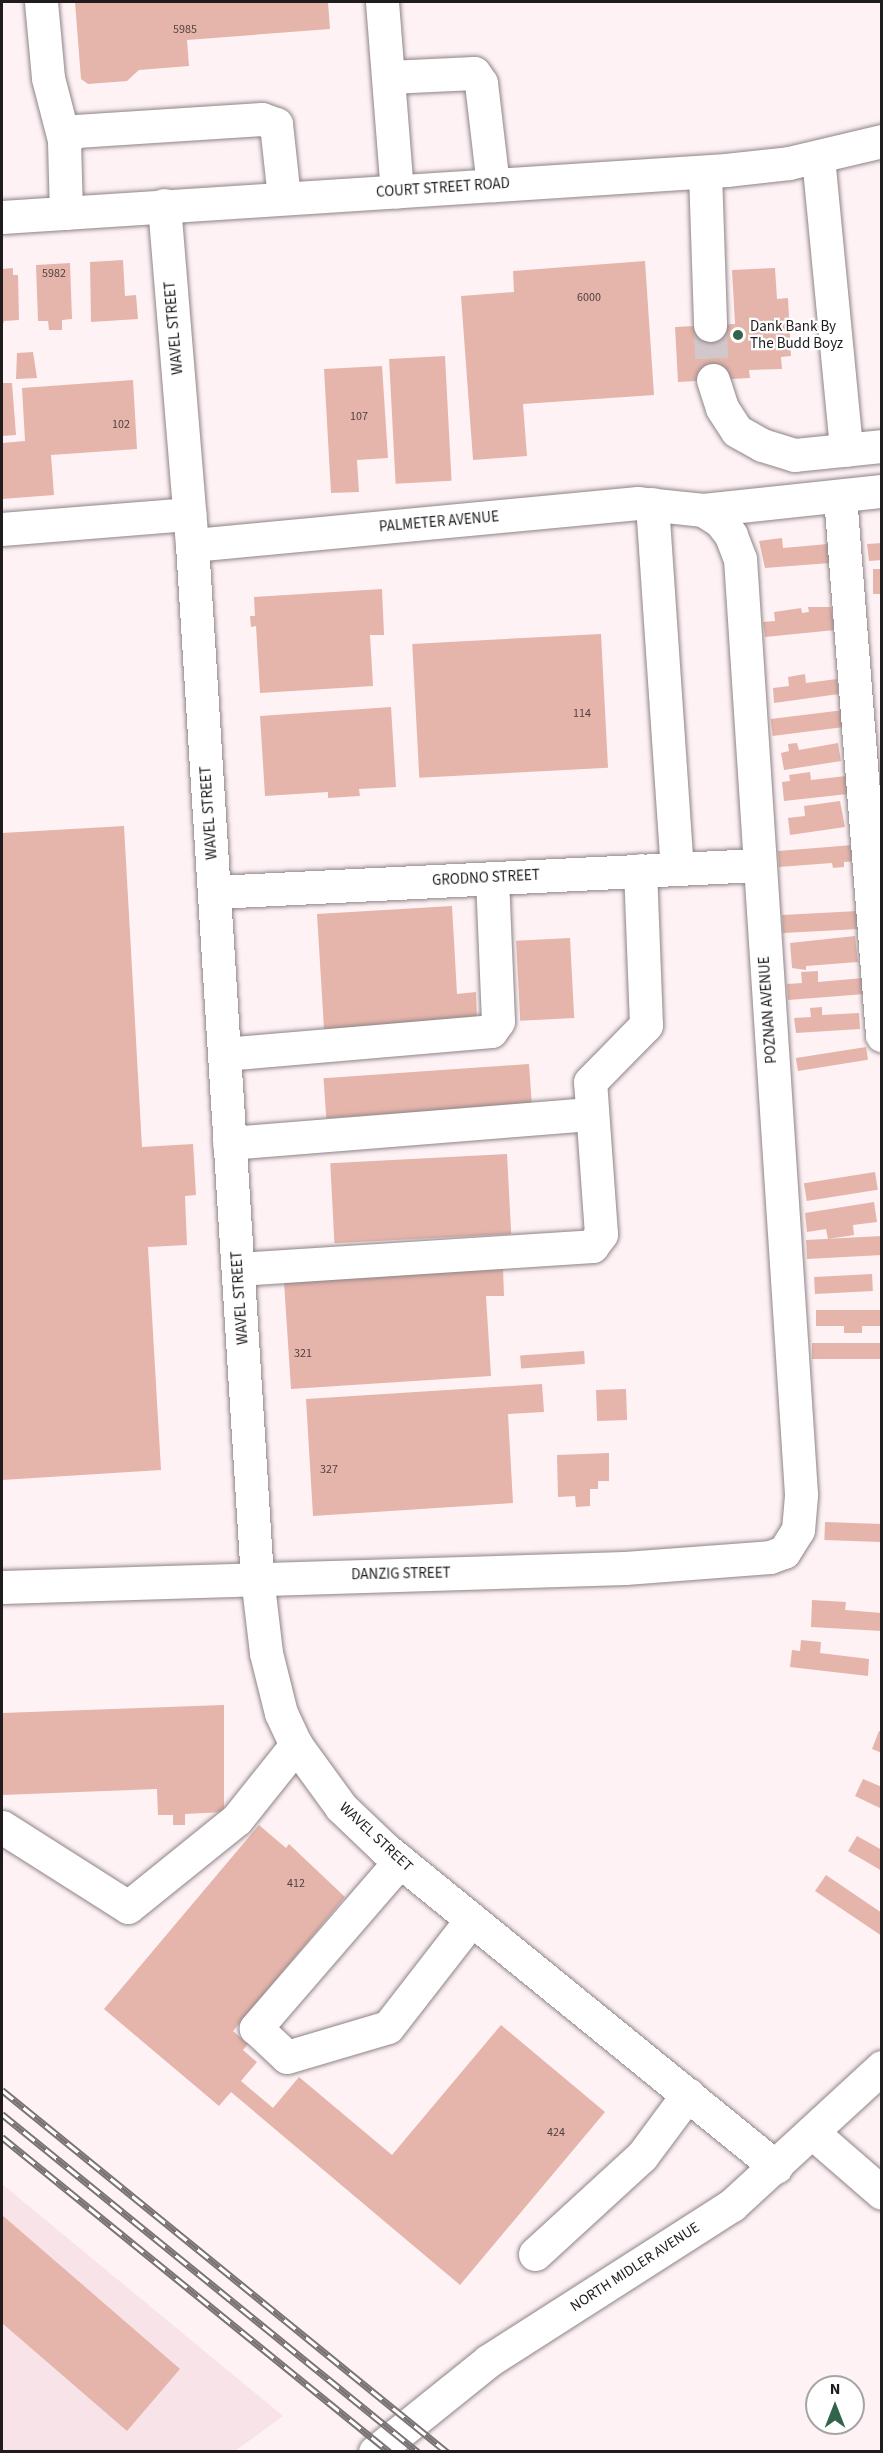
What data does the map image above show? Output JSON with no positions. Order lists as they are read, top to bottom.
{
  "streets": {
    "street": [
      "COURT STREET ROAD",
      "WAVEL STREET",
      "PALMETER AVENUE",
      "GRODNO STREET",
      "POZNAN AVENUE",
      "DANZIG STREET",
      "NORTH MIDLER AVENUE"
    ]
  },
  "crossings": [
    ["COURT STREET ROAD", "WAVEL STREET"],
    ["WAVEL STREET", "PALMETER AVENUE"],
    ["WAVEL STREET", "GRODNO STREET"],
    ["WAVEL STREET", "DANZIG STREET"],
    ["WAVEL STREET", "NORTH MIDLER AVENUE"],
    ["PALMETER AVENUE", "POZNAN AVENUE"],
    ["GRODNO STREET", "POZNAN AVENUE"],
    ["POZNAN AVENUE", "DANZIG STREET"]
  ],
  "places": ["Dank Bank By The Budd Boyz"],
  "house_numbers": [
    "5985",
    "5982",
    "6000",
    "107",
    "102",
    "114",
    "321",
    "327",
    "412",
    "424"
  ],
  "north": "top"
}
